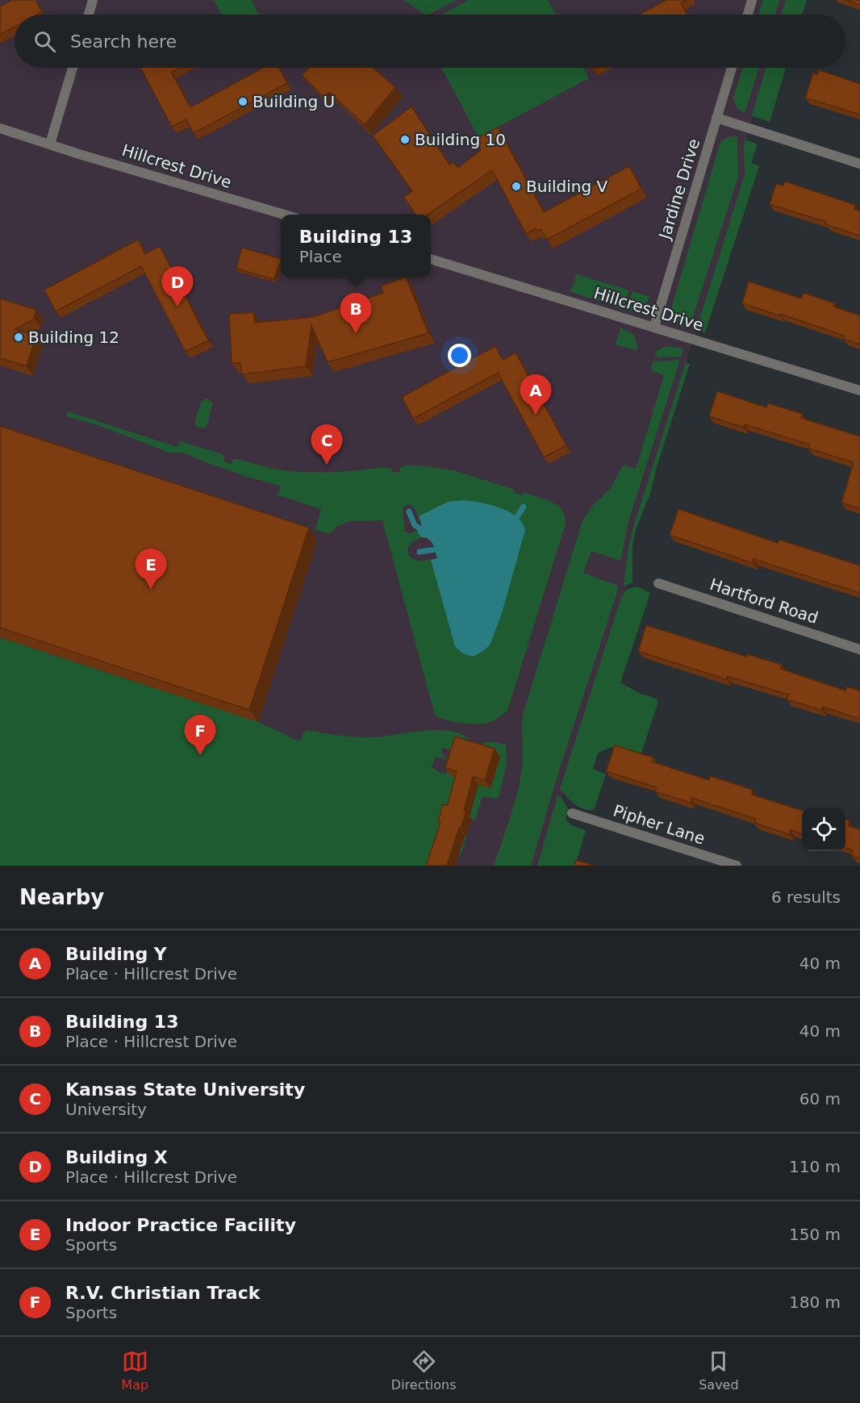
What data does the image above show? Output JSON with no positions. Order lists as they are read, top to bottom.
{
  "streets": {
    "street": [
      "Hillcrest Drive",
      "Jardine Drive",
      "Hartford Road",
      "Pipher Lane"
    ]
  },
  "crossings": [
    ["Hillcrest Drive", "Jardine Drive"]
  ],
  "places": [
    "Building U",
    "Building 10",
    "Building V",
    "Building 12"
  ],
  "page": {
    "search": "Search here",
    "popup": ["Building 13", "Place"],
    "pins": [
      "D",
      "B",
      "A",
      "C",
      "E",
      "F"
    ],
    "heading": ["Nearby", "6 results"],
    "list": [
      {
        "mark": "A",
        "name": "Building Y",
        "note": "Place · Hillcrest Drive",
        "value": "40 m"
      },
      {
        "mark": "B",
        "name": "Building 13",
        "note": "Place · Hillcrest Drive",
        "value": "40 m"
      },
      {
        "mark": "C",
        "name": "Kansas State University",
        "note": "University",
        "value": "60 m"
      },
      {
        "mark": "D",
        "name": "Building X",
        "note": "Place · Hillcrest Drive",
        "value": "110 m"
      },
      {
        "mark": "E",
        "name": "Indoor Practice Facility",
        "note": "Sports",
        "value": "150 m"
      },
      {
        "mark": "F",
        "name": "R.V. Christian Track",
        "note": "Sports",
        "value": "180 m"
      }
    ],
    "nav": ["Map", "Directions", "Saved"]
  }
}
